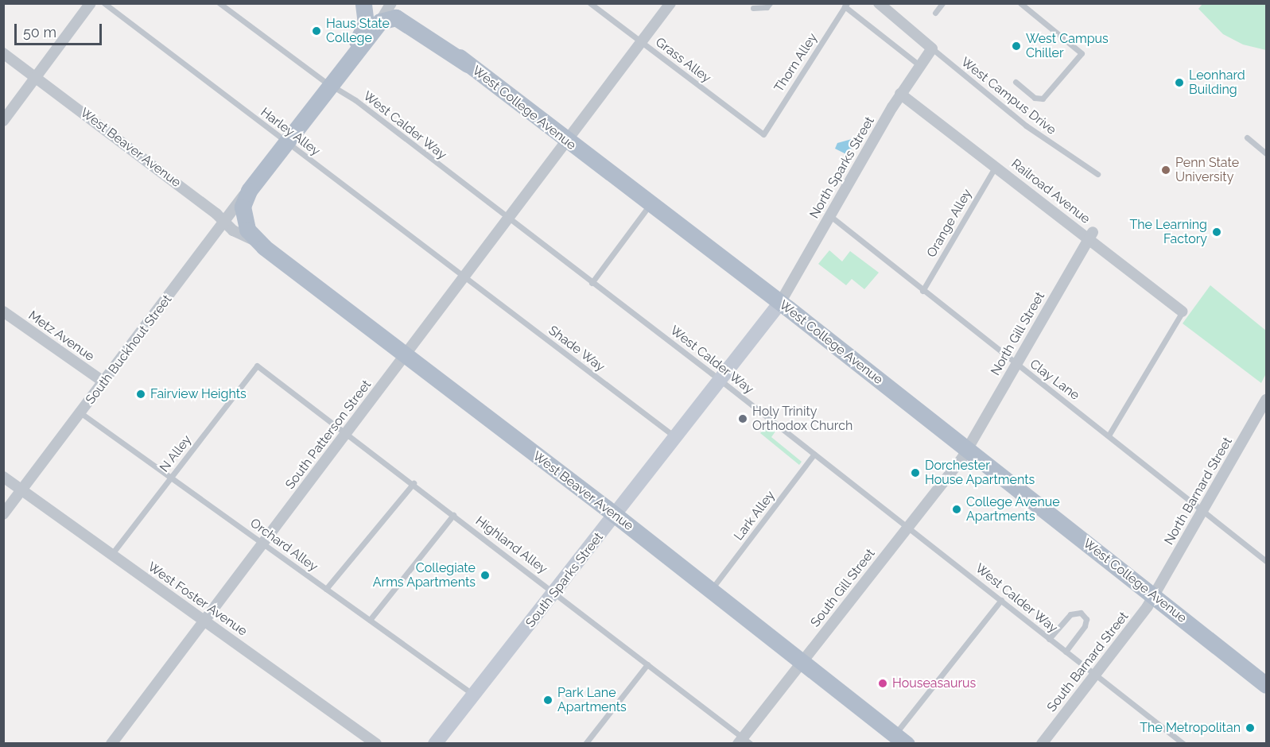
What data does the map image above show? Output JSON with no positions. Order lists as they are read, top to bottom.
{
  "streets": {
    "main road": ["West College Avenue", "West Beaver Avenue", "South Buckhout Street"],
    "street": [
      "North Sparks Street",
      "Railroad Avenue",
      "North Gill Street",
      "Metz Avenue",
      "South Patterson Street",
      "North Barnard Street",
      "South Sparks Street",
      "South Gill Street",
      "West Foster Avenue",
      "South Barnard Street"
    ],
    "lane": [
      "Grass Alley",
      "Thorn Alley",
      "West Campus Drive",
      "West Calder Way",
      "Harley Alley",
      "Orange Alley",
      "Shade Way",
      "Clay Lane",
      "N Alley",
      "Lark Alley",
      "Orchard Alley",
      "Highland Alley"
    ]
  },
  "crossings": [
    ["Grass Alley", "Thorn Alley"],
    ["Grass Alley", "South Patterson Street"],
    ["West Campus Drive", "North Sparks Street"],
    ["West College Avenue", "North Sparks Street"],
    ["West College Avenue", "North Gill Street"],
    ["West College Avenue", "South Patterson Street"],
    ["West College Avenue", "North Barnard Street"],
    ["West College Avenue", "South Sparks Street"],
    ["West College Avenue", "South Gill Street"],
    ["West College Avenue", "South Barnard Street"],
    ["West Calder Way", "South Buckhout Street"],
    ["West Calder Way", "South Patterson Street"],
    ["West Calder Way", "Lark Alley"],
    ["West Calder Way", "South Sparks Street"],
    ["West Calder Way", "South Gill Street"],
    ["West Calder Way", "South Barnard Street"],
    ["Harley Alley", "Shade Way"],
    ["Harley Alley", "South Buckhout Street"],
    ["Harley Alley", "South Patterson Street"],
    ["West Beaver Avenue", "South Buckhout Street"],
    ["West Beaver Avenue", "South Patterson Street"],
    ["West Beaver Avenue", "Lark Alley"],
    ["West Beaver Avenue", "South Sparks Street"],
    ["West Beaver Avenue", "South Gill Street"],
    ["North Sparks Street", "Railroad Avenue"],
    ["North Sparks Street", "Clay Lane"],
    ["North Sparks Street", "South Sparks Street"],
    ["Railroad Avenue", "Orange Alley"],
    ["Railroad Avenue", "North Gill Street"],
    ["Orange Alley", "Clay Lane"],
    ["North Gill Street", "Clay Lane"],
    ["North Gill Street", "South Gill Street"],
    ["Metz Avenue", "South Buckhout Street"],
    ["Shade Way", "South Patterson Street"],
    ["Shade Way", "South Sparks Street"],
    ["South Buckhout Street", "Orchard Alley"],
    ["South Buckhout Street", "West Foster Avenue"],
    ["Clay Lane", "North Barnard Street"],
    ["South Patterson Street", "Orchard Alley"],
    ["South Patterson Street", "Highland Alley"],
    ["South Patterson Street", "West Foster Avenue"],
    ["N Alley", "Orchard Alley"],
    ["N Alley", "Highland Alley"],
    ["N Alley", "West Foster Avenue"],
    ["North Barnard Street", "South Barnard Street"],
    ["Orchard Alley", "South Sparks Street"],
    ["Highland Alley", "South Sparks Street"],
    ["Highland Alley", "South Gill Street"]
  ],
  "places": [
    "Haus State College",
    "West Campus Chiller",
    "Leonhard Building",
    "Penn State University",
    "The Learning Factory",
    "Fairview Heights",
    "Holy Trinity Orthodox Church",
    "Dorchester House Apartments",
    "College Avenue Apartments",
    "Collegiate Arms Apartments",
    "Houseasaurus",
    "Park Lane Apartments",
    "The Metropolitan"
  ],
  "scale_bar": "50 m"
}
